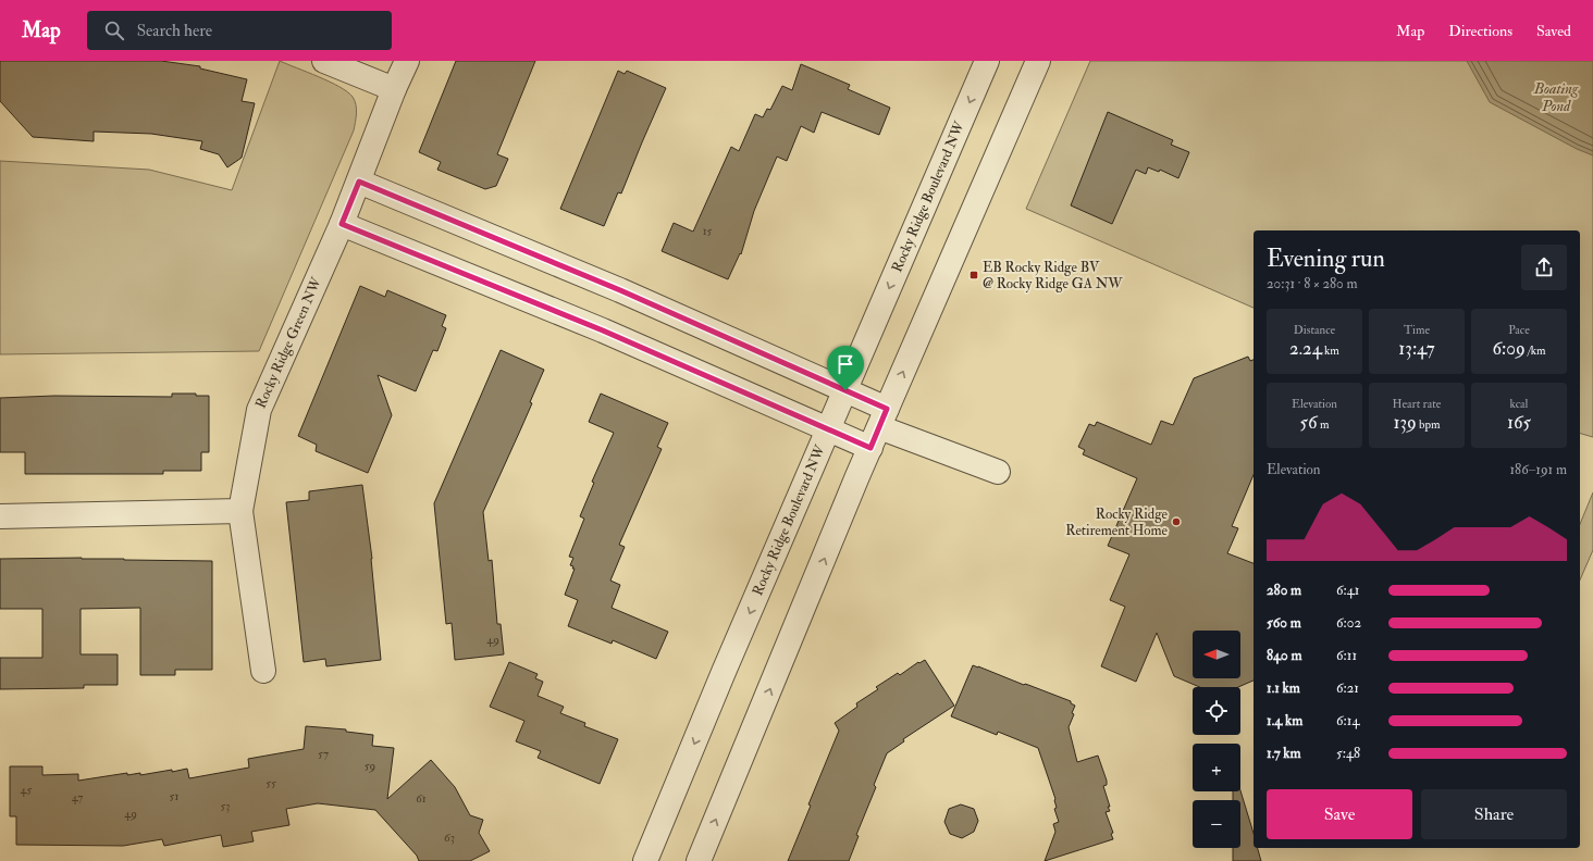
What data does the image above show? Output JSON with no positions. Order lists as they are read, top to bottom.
{
  "streets": {
    "street": ["Rocky Ridge Boulevard NW", "Rocky Ridge Green NW"]
  },
  "water": ["Boating Pond"],
  "places": {
    "transit": ["EB Rocky Ridge BV @ Rocky Ridge GA NW"],
    "other": ["Rocky Ridge Retirement Home"]
  },
  "house_numbers": [
    "15",
    "49",
    "57",
    "59",
    "55",
    "45",
    "51",
    "47",
    "61",
    "53",
    "49",
    "63"
  ],
  "north": "left",
  "page": {
    "header": "Map",
    "search": "Search here",
    "nav": ["Map", "Directions", "Saved"],
    "heading": ["Evening run", "20:31 · 8 × 280 m"],
    "stats": [
      ["Distance", "2.24 km"],
      ["Time", "13:47"],
      ["Pace", "6:09 /km"],
      ["Elevation", "56 m"],
      ["Heart rate", "139 bpm"],
      ["kcal", "165"]
    ],
    "chart": ["Elevation", "186–191 m"],
    "list": [
      {
        "name": "280 m",
        "note": "6:41"
      },
      {
        "name": "560 m",
        "note": "6:02"
      },
      {
        "name": "840 m",
        "note": "6:11"
      },
      {
        "name": "1.1 km",
        "note": "6:21"
      },
      {
        "name": "1.4 km",
        "note": "6:14"
      },
      {
        "name": "1.7 km",
        "note": "5:48"
      }
    ],
    "map_buttons": ["+", "−"],
    "buttons": ["Save", "Share"]
  }
}
